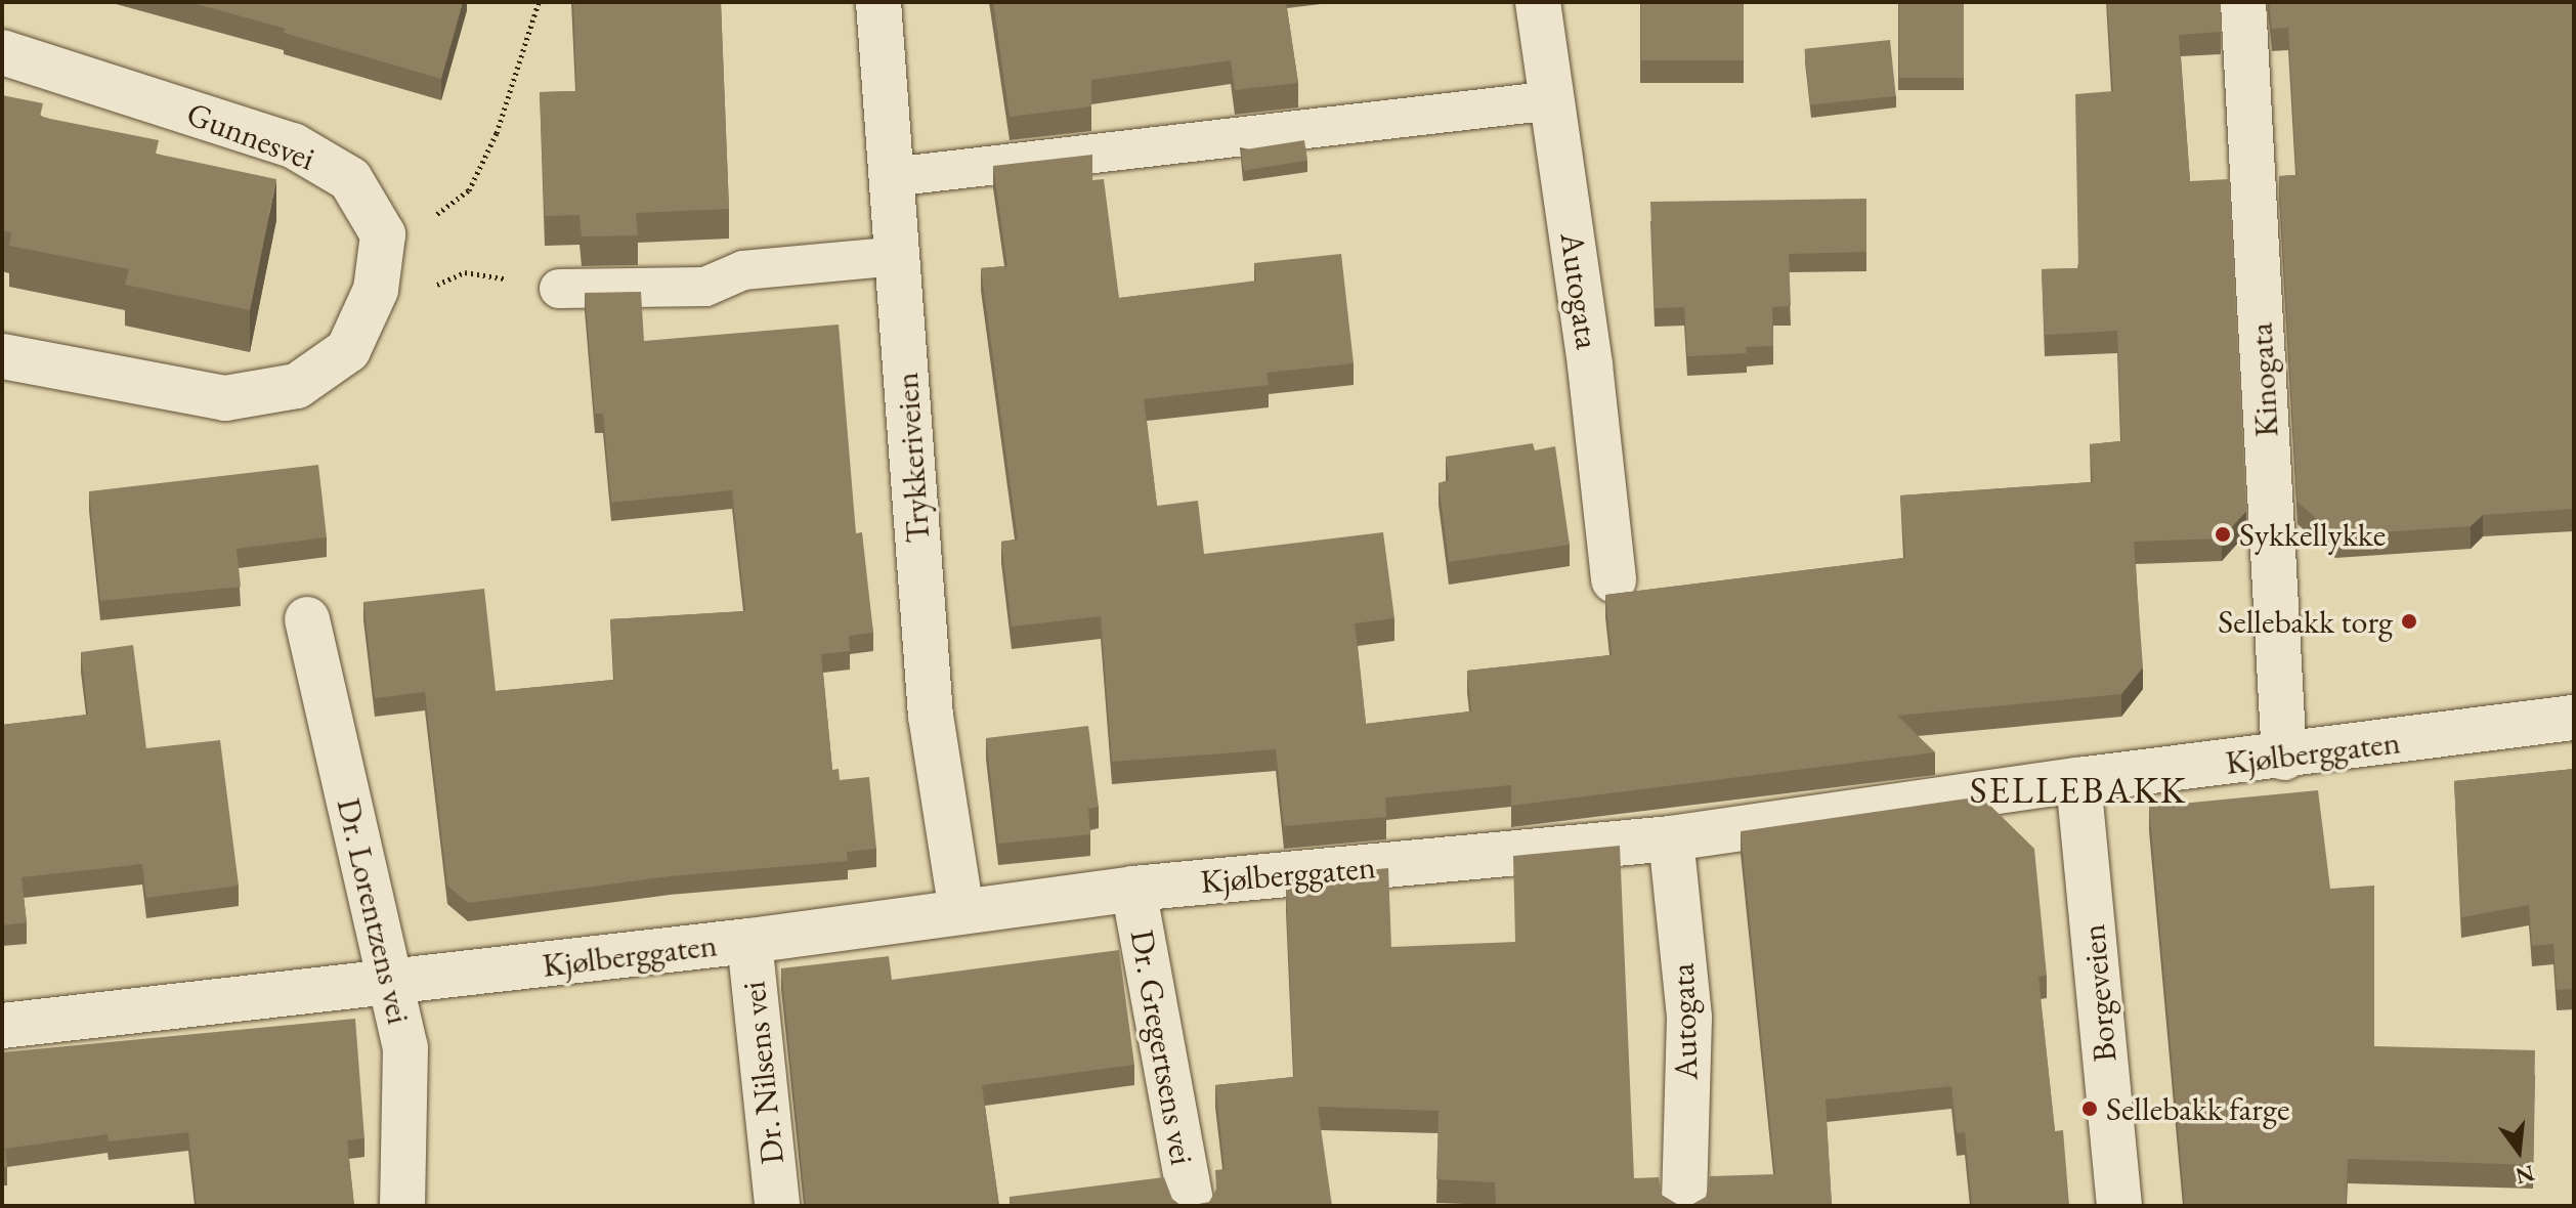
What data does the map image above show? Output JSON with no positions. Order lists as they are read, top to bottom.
{
  "streets": {
    "street": [
      "Gunnesvei",
      "Autogata",
      "Kinogata",
      "Trykkeriveien",
      "Kjølberggaten",
      "Dr. Lorentzens vei",
      "Borgeveien",
      "Dr. Gregertsens vei",
      "Dr. Nilsens vei"
    ]
  },
  "crossings": [
    ["Autogata", "Kjølberggaten"],
    ["Kinogata", "Kjølberggaten"],
    ["Trykkeriveien", "Kjølberggaten"],
    ["Kjølberggaten", "Dr. Lorentzens vei"],
    ["Kjølberggaten", "Borgeveien"],
    ["Kjølberggaten", "Dr. Gregertsens vei"],
    ["Kjølberggaten", "Dr. Nilsens vei"]
  ],
  "districts": ["SELLEBAKK"],
  "places": ["Sykkellykke", "Sellebakk torg", "Sellebakk farge"],
  "north": "bottom"
}
